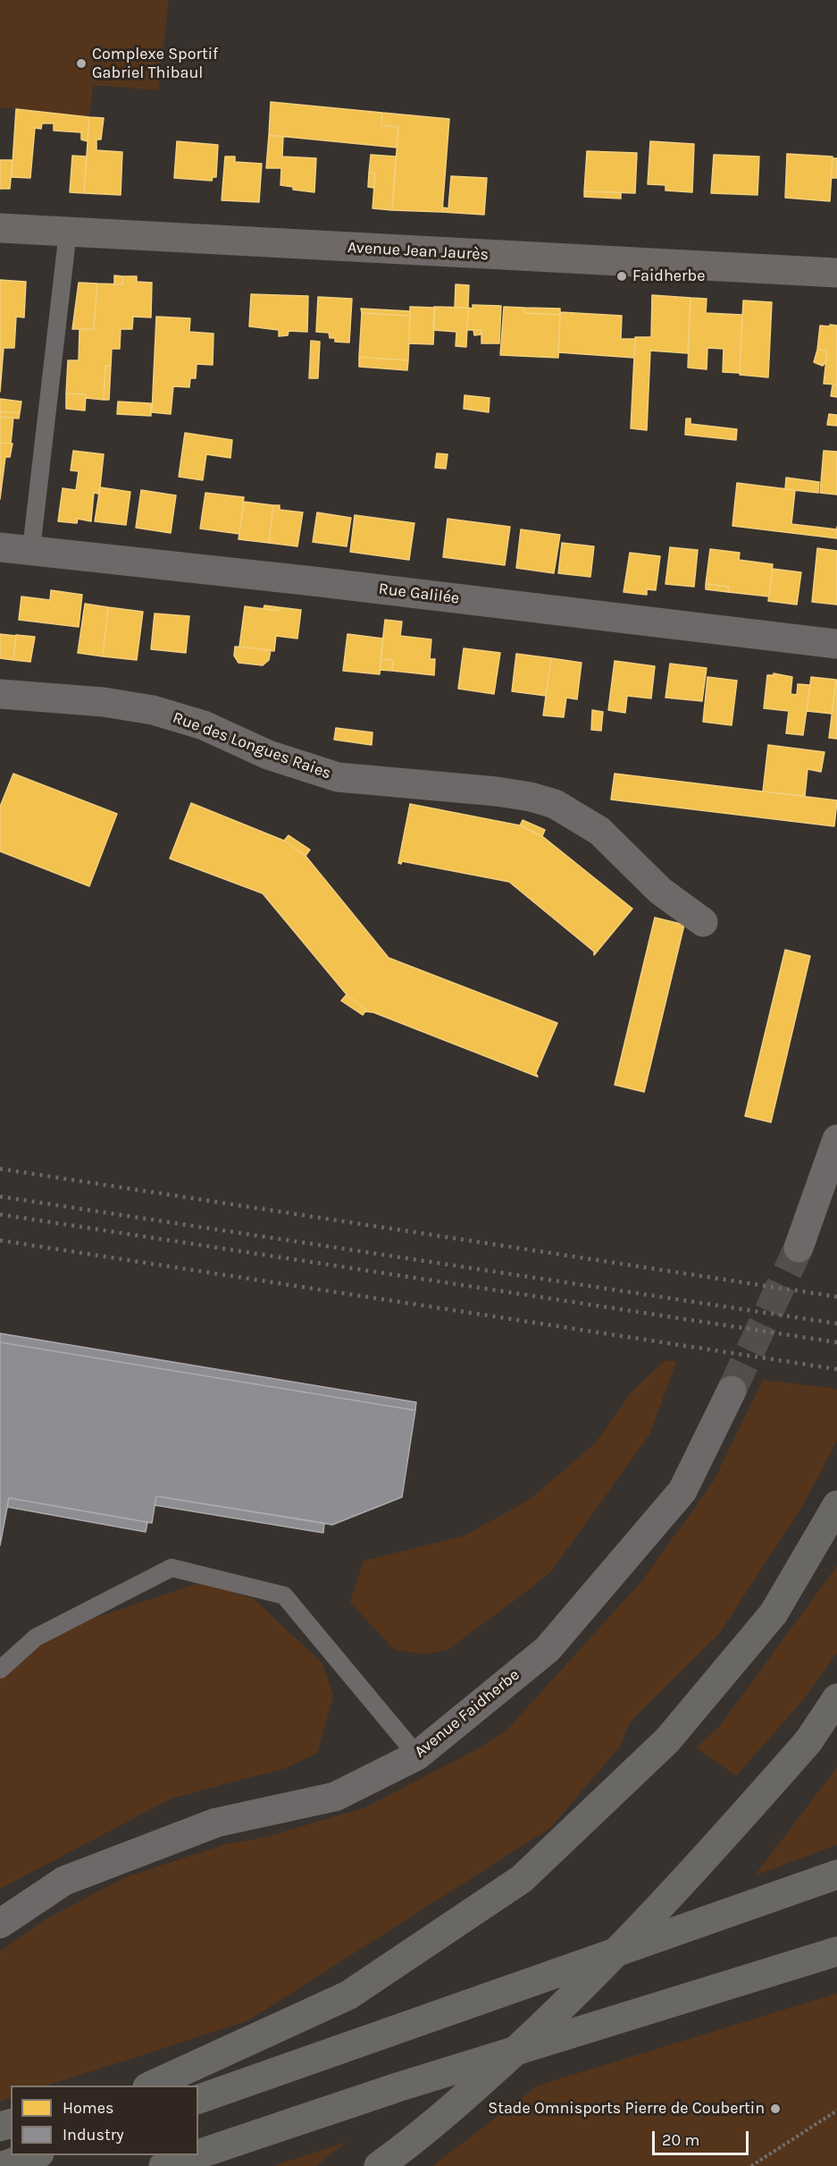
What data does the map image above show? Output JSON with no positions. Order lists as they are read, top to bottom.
{
  "streets": {
    "main road": ["Avenue Jean Jaurès"],
    "street": ["Rue Galilée", "Rue des Longues Raies", "Avenue Faidherbe"]
  },
  "places": ["Complexe Sportif Gabriel Thibaul", "Faidherbe", "Stade Omnisports Pierre de Coubertin"],
  "legend": ["Homes", "Industry"],
  "scale_bar": "20 m"
}
